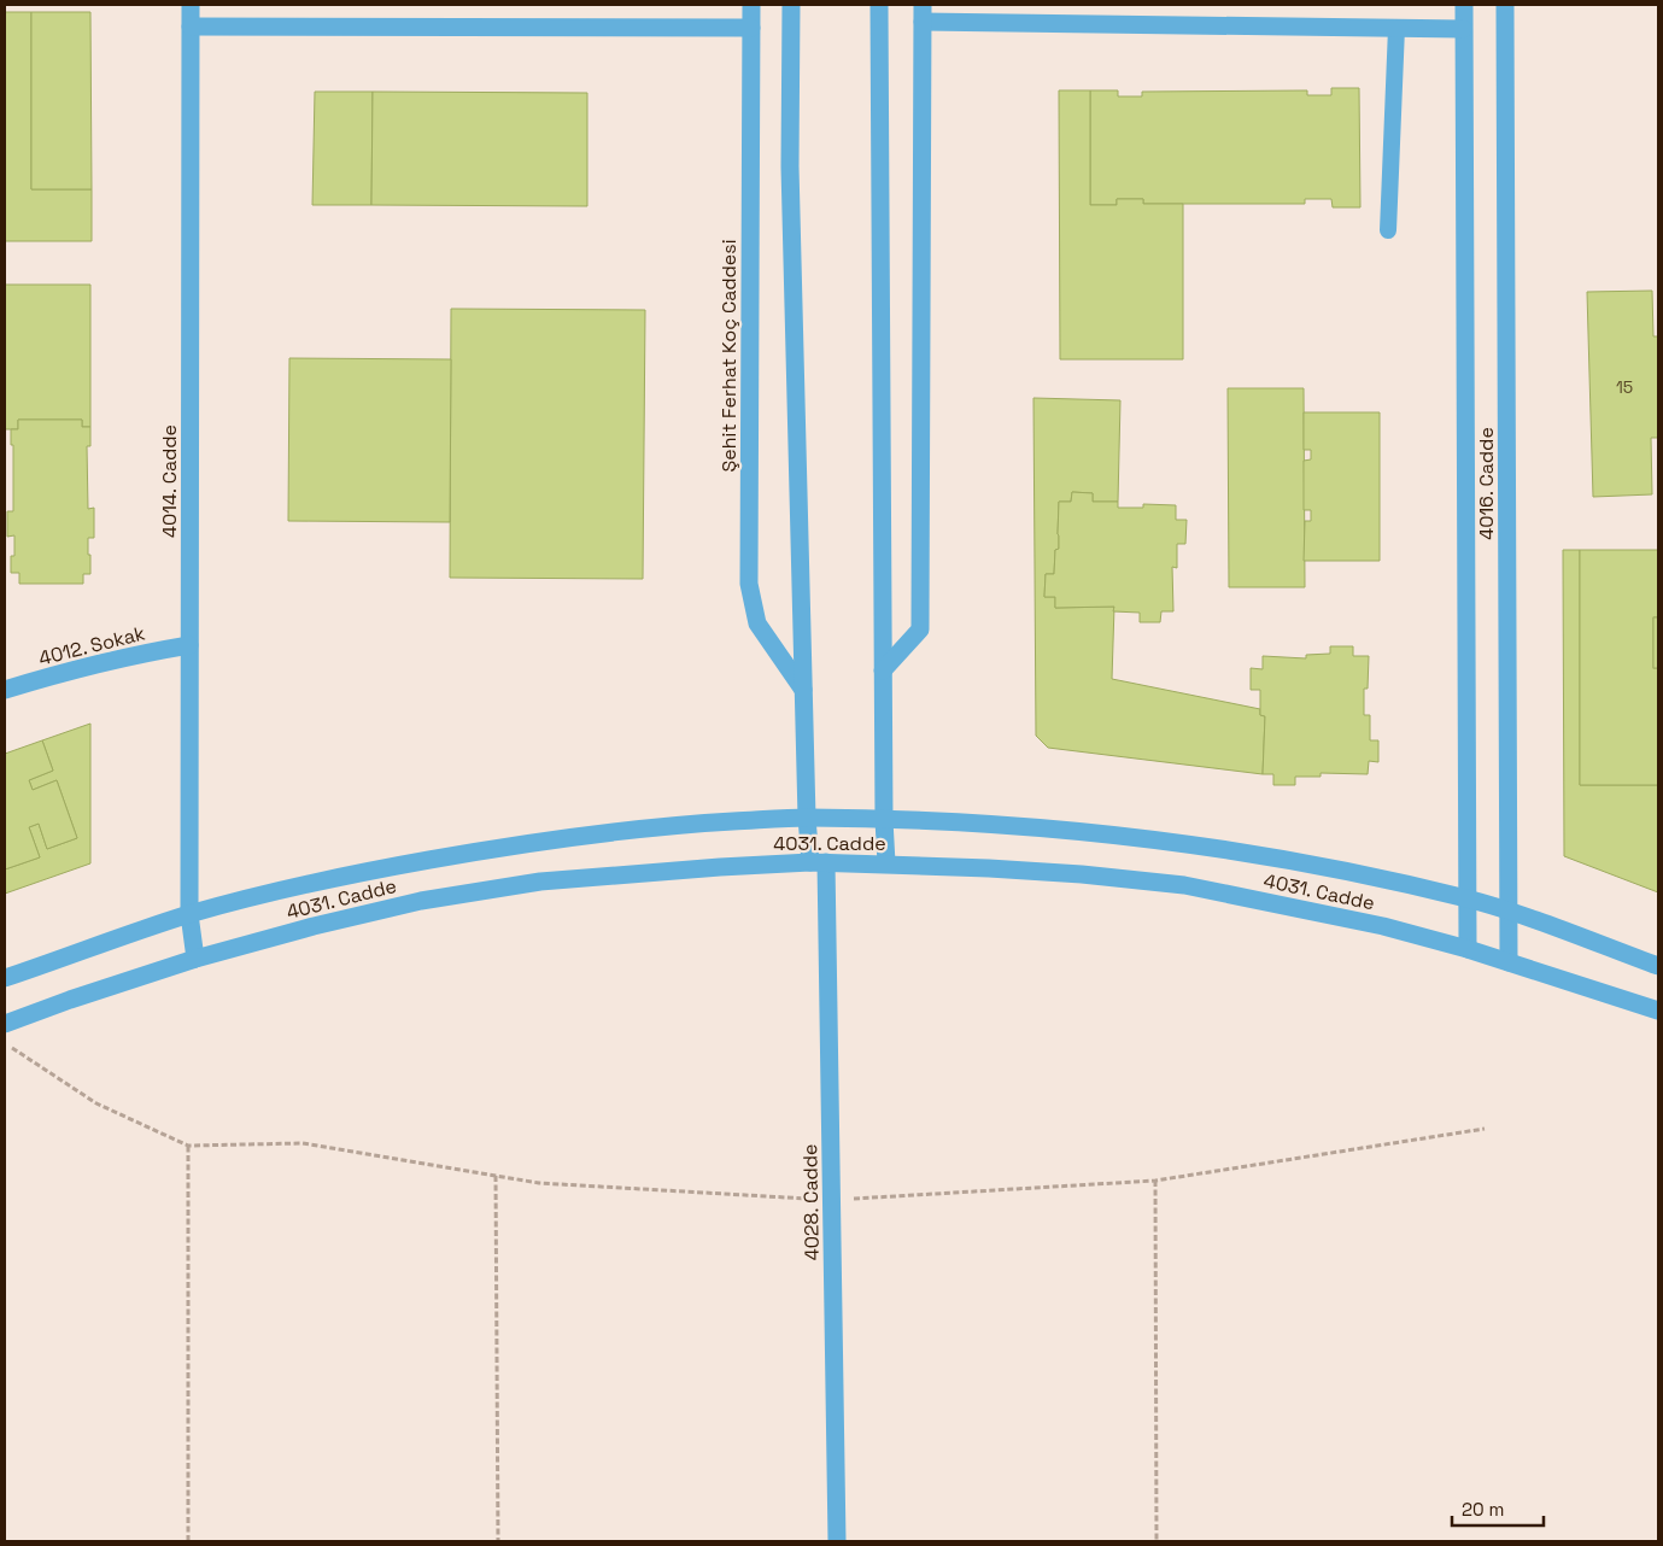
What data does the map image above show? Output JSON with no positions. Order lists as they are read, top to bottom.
{
  "streets": {
    "street": [
      "Şehit Ferhat Koç Caddesi",
      "4014. Cadde",
      "4016. Cadde",
      "4012. Sokak",
      "4031. Cadde",
      "4028. Cadde"
    ]
  },
  "crossings": [
    ["4014. Cadde", "4012. Sokak"],
    ["4014. Cadde", "4031. Cadde"],
    ["4016. Cadde", "4031. Cadde"],
    ["4031. Cadde", "4028. Cadde"]
  ],
  "house_numbers": ["15"],
  "scale_bar": "20 m"
}
